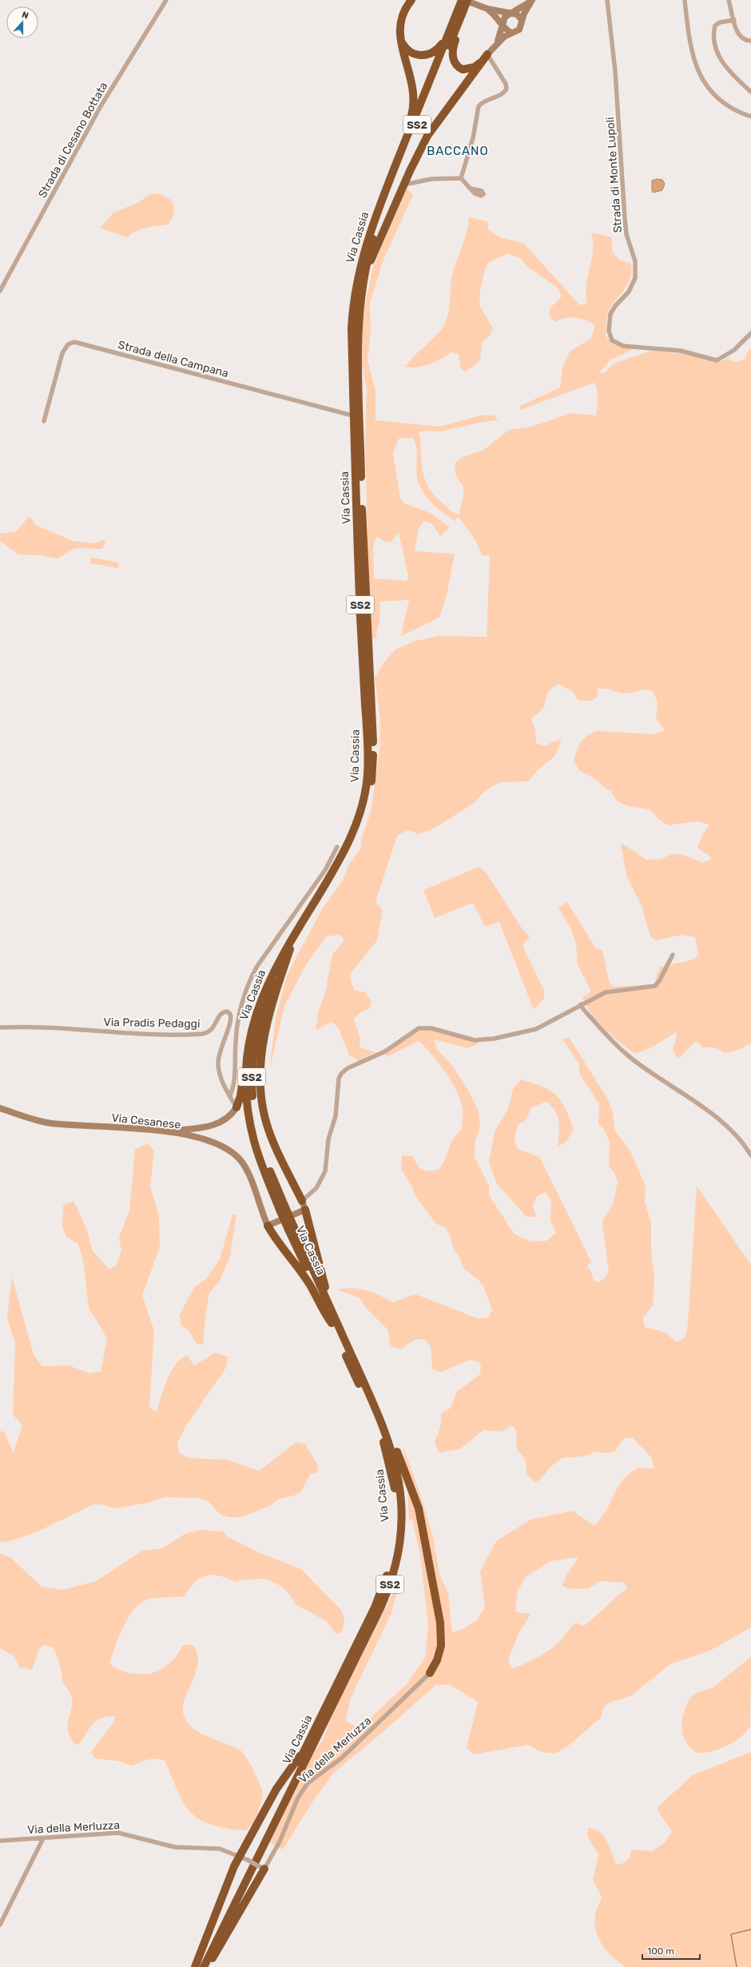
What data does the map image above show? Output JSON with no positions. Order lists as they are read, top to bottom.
{
  "streets": {
    "highway": ["SS2", "Via Cassia"],
    "street": [
      "Strada di Cesano Bottata",
      "Strada di Monte Lupoli",
      "Strada della Campana",
      "Via Pradis Pedaggi",
      "Via Cesanese",
      "Via della Merluzza"
    ]
  },
  "districts": ["BACCANO"],
  "scale_bar": "100 m",
  "north": "top"
}
